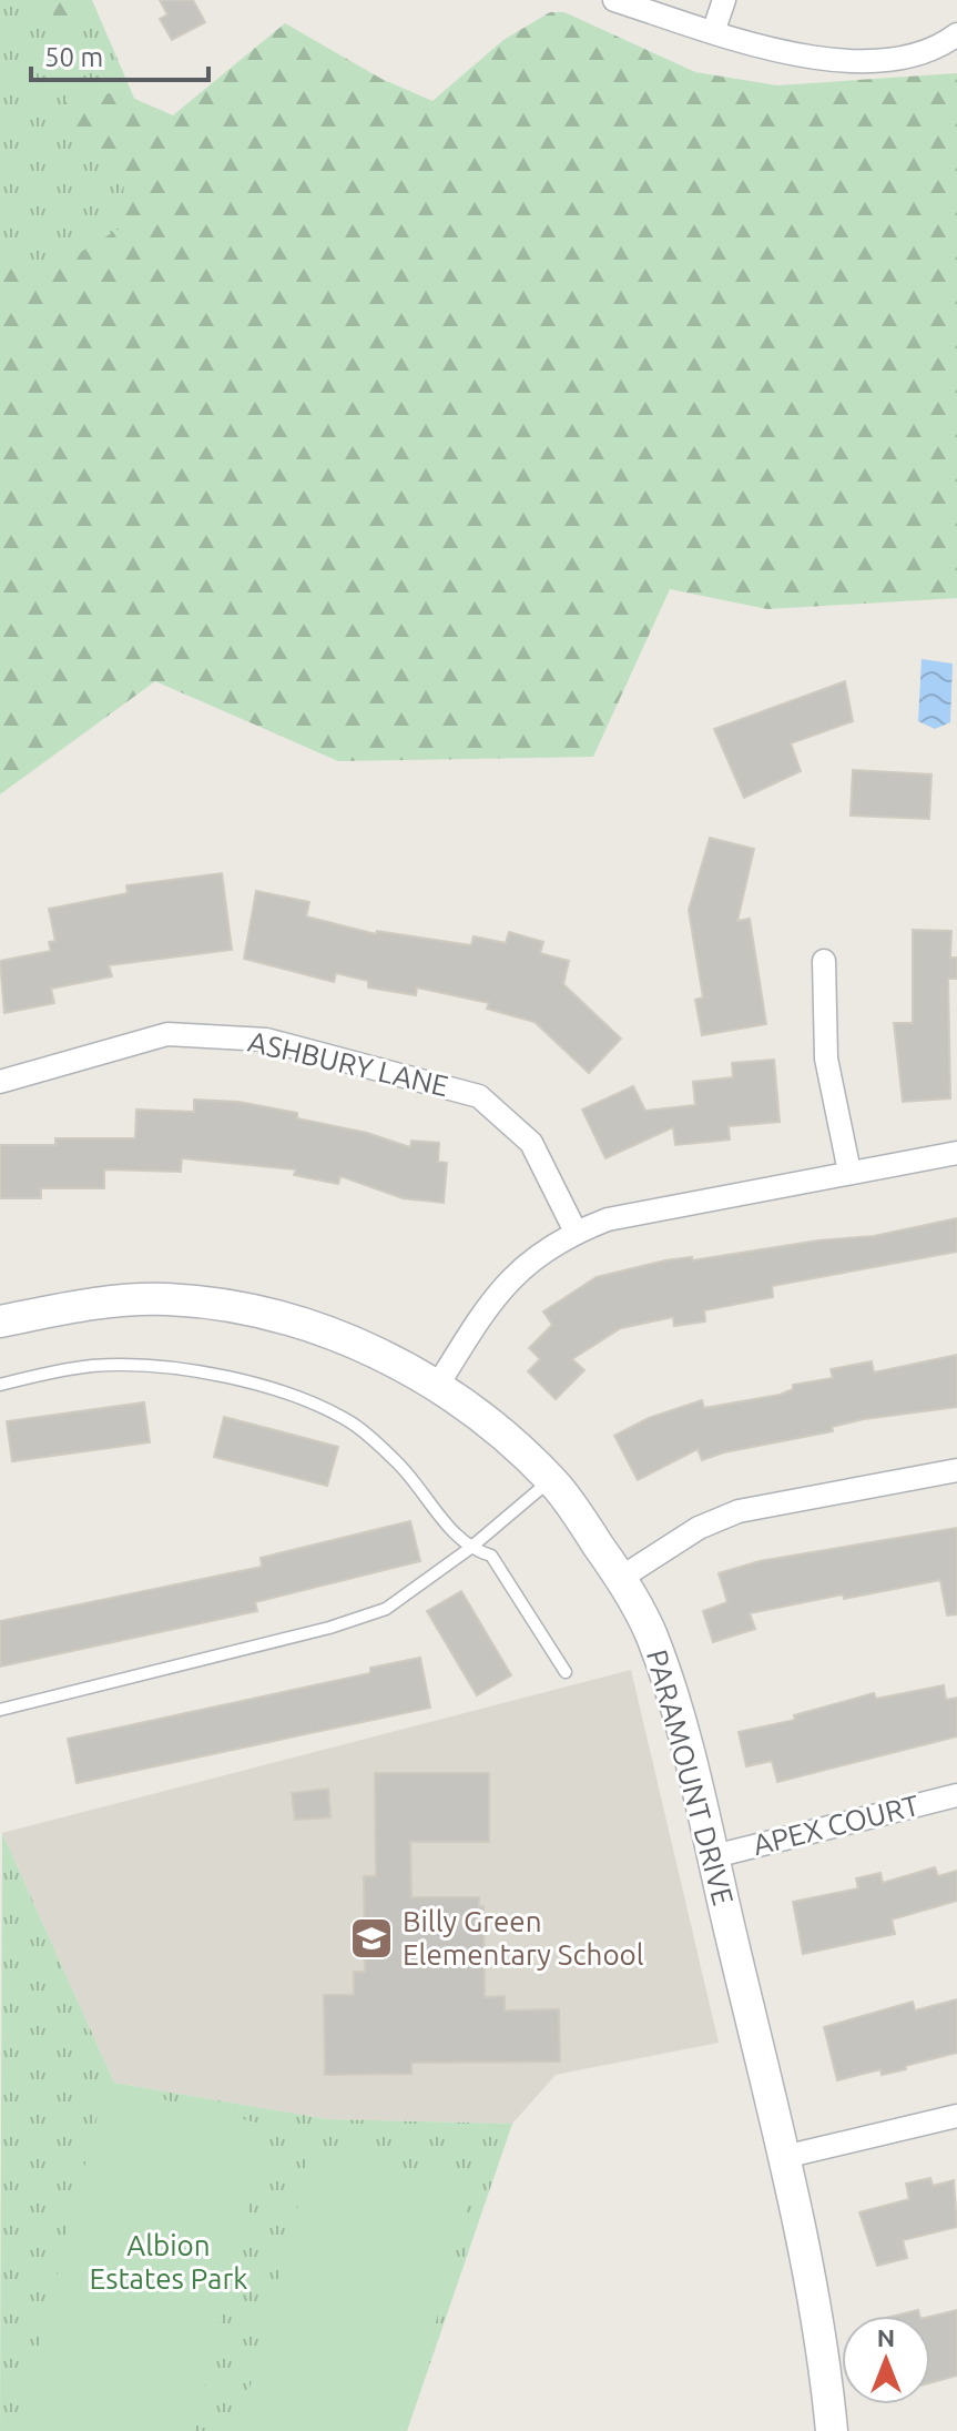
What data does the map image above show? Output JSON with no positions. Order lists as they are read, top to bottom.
{
  "streets": {
    "street": ["ASHBURY LANE", "PARAMOUNT DRIVE", "APEX COURT"]
  },
  "crossings": [
    ["PARAMOUNT DRIVE", "APEX COURT"]
  ],
  "parks": ["Albion Estates Park"],
  "places": {
    "school or university": ["Billy Green Elementary School"]
  },
  "scale_bar": "50 m",
  "north": "top"
}
